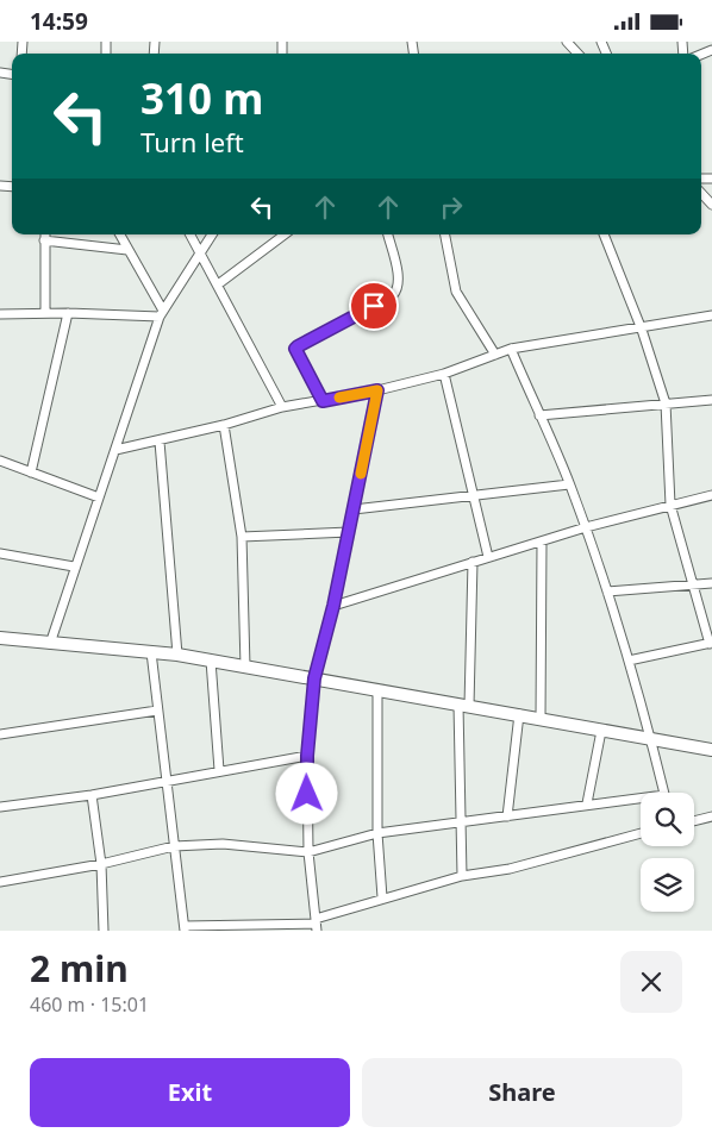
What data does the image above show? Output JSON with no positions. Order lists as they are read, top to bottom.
{
  "page": {
    "status": "14:59",
    "turn": ["310 m", "Turn left"],
    "heading": ["2 min", "460 m · 15:01"],
    "buttons": ["Exit", "Share"]
  }
}
